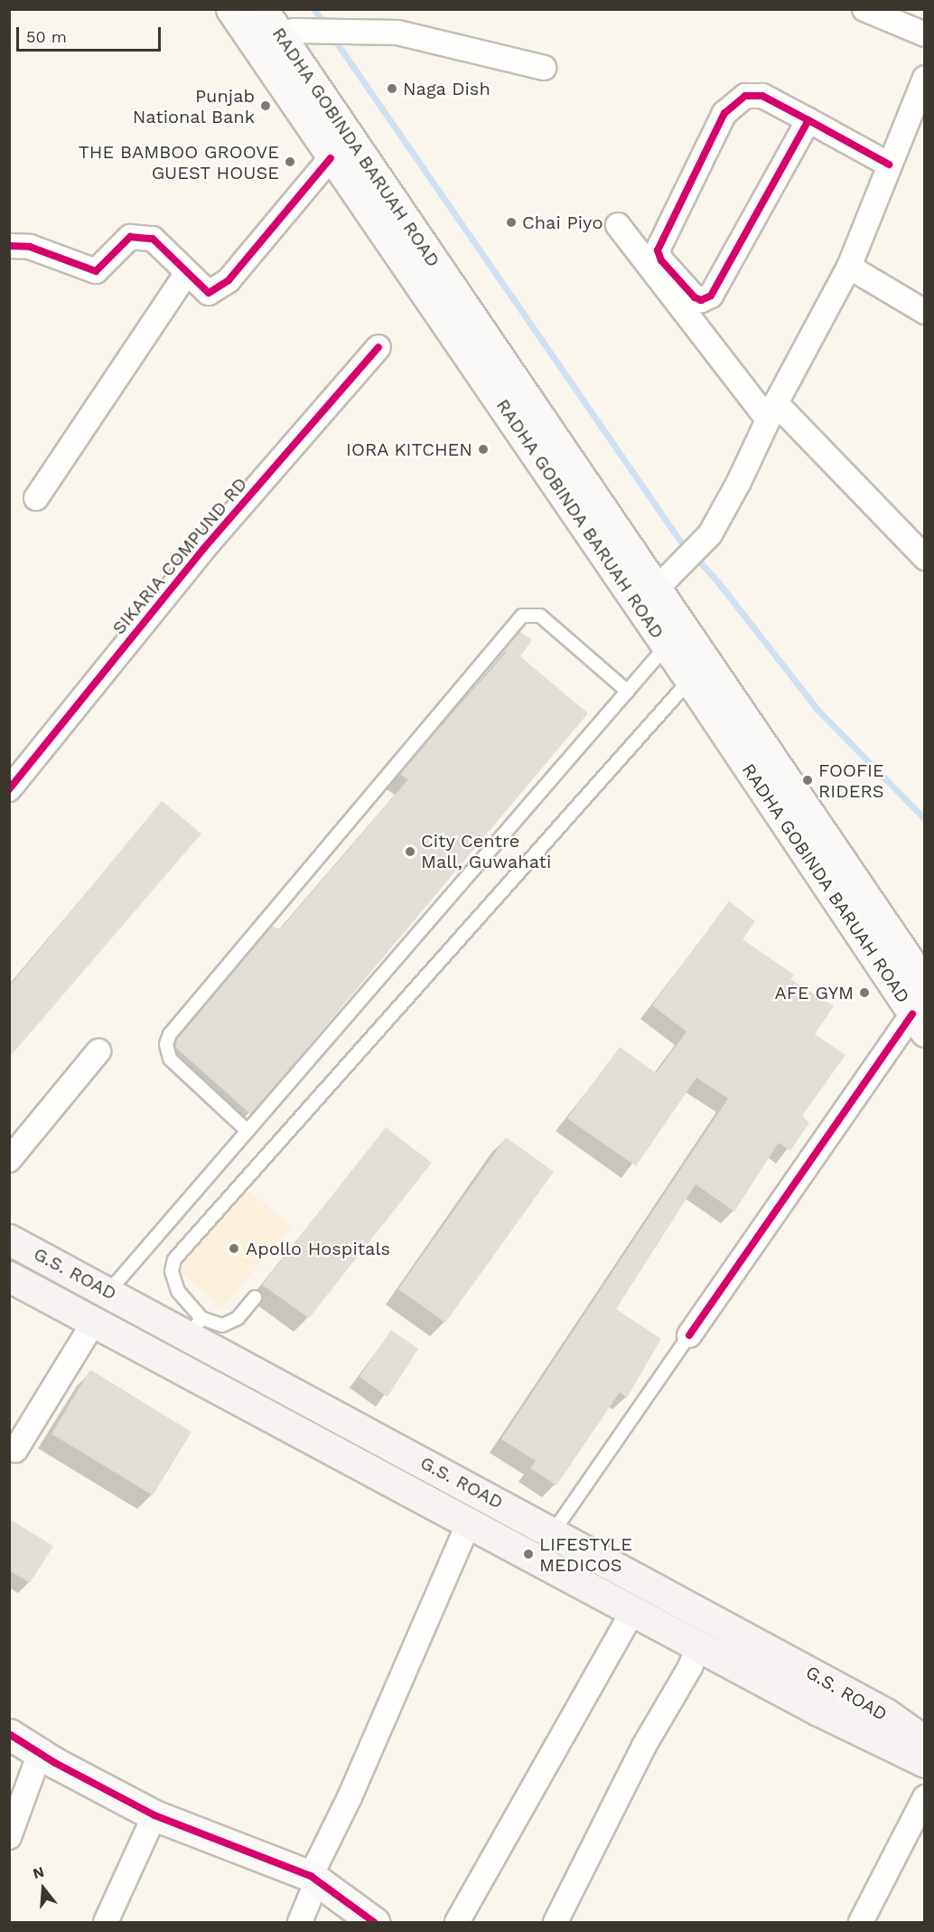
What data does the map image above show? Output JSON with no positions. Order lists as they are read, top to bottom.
{
  "streets": {
    "main road": ["RADHA GOBINDA BARUAH ROAD", "G.S. ROAD"],
    "street": ["SIKARIA COMPUND RD"]
  },
  "places": [
    "Naga Dish",
    "Punjab National Bank",
    "THE BAMBOO GROOVE GUEST HOUSE",
    "Chai Piyo",
    "IORA KITCHEN",
    "FOOFIE RIDERS",
    "City Centre Mall, Guwahati",
    "AFE GYM",
    "Apollo Hospitals",
    "LIFESTYLE MEDICOS"
  ],
  "scale_bar": "50 m",
  "north": "top"
}
